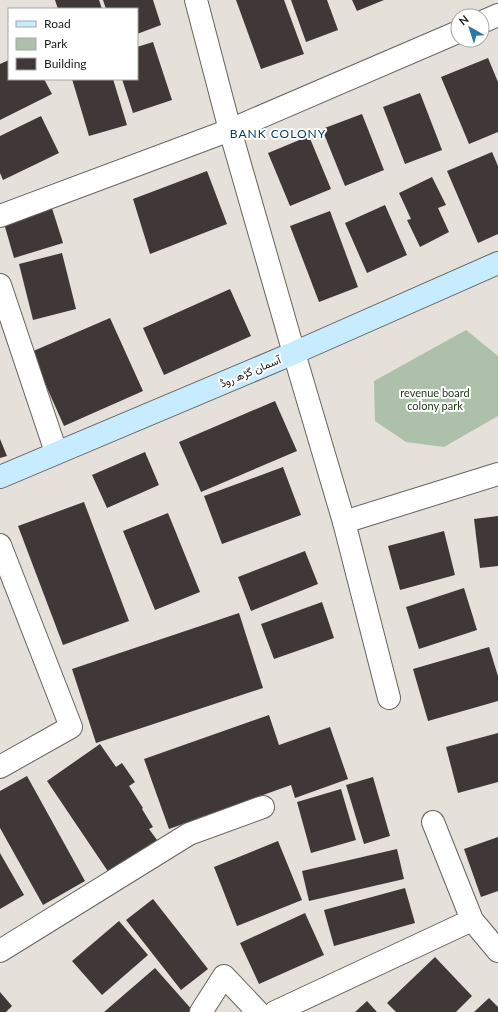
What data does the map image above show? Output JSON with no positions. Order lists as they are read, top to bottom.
{
  "streets": {
    "street": ["آسمان گڑھ روڈ"]
  },
  "districts": ["BANK COLONY"],
  "parks": ["revenue board colony park"],
  "legend": ["Road", "Park", "Building"],
  "north": "top left"
}
